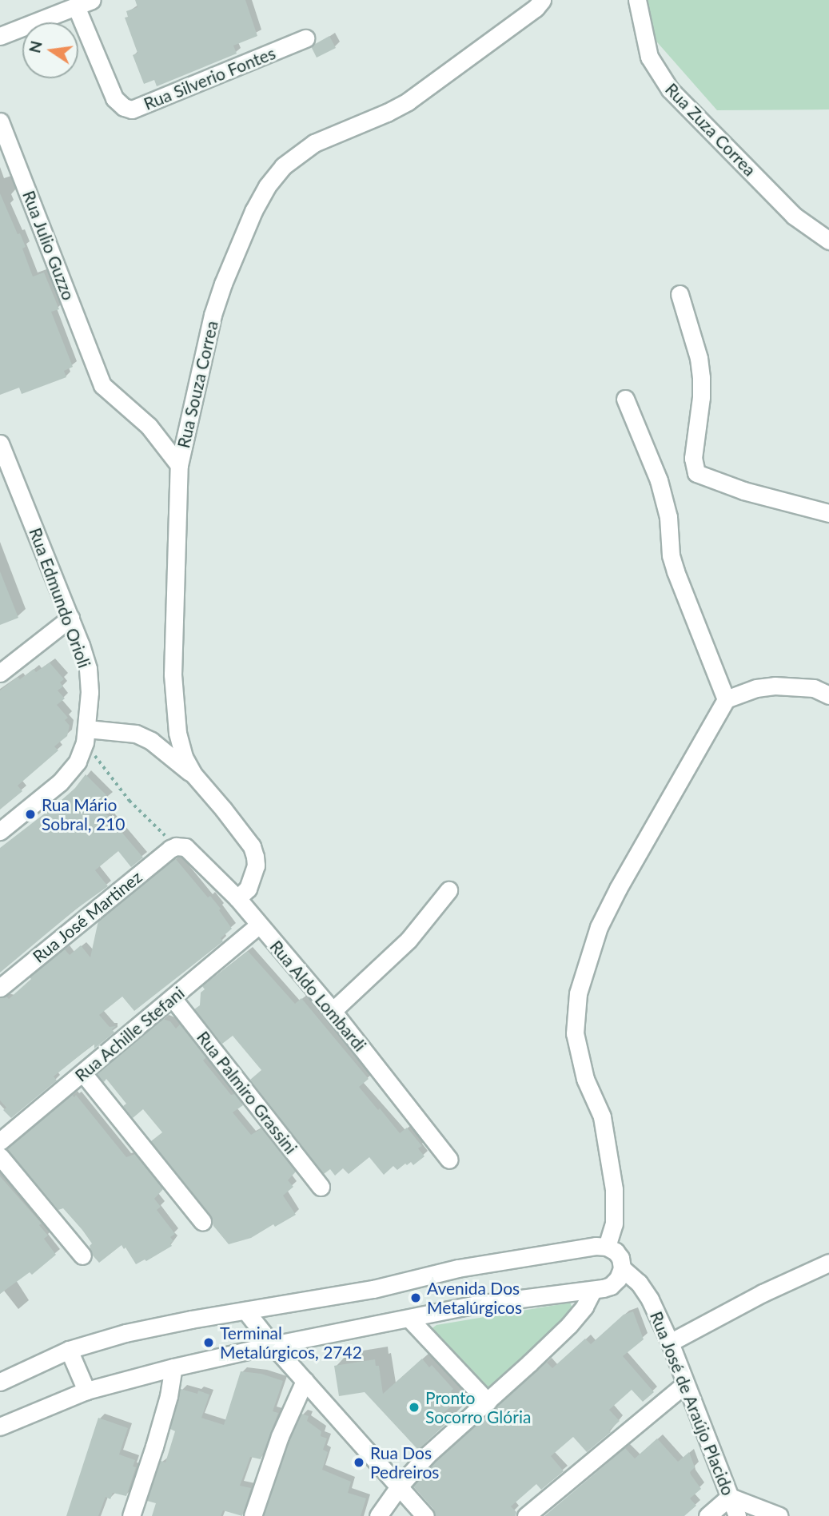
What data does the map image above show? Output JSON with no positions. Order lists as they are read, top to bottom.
{
  "streets": {
    "street": [
      "Rua Silverio Fontes",
      "Rua Zuza Correa",
      "Rua Julio Guzzo",
      "Rua Souza Correa",
      "Rua Edmundo Orioli",
      "Rua José Martinez",
      "Rua Aldo Lombardi",
      "Rua Achille Stefani",
      "Rua Palmiro Grassini",
      "Rua José de Araújo Placido"
    ]
  },
  "crossings": [
    ["Rua Julio Guzzo", "Rua Souza Correa"],
    ["Rua Souza Correa", "Rua Aldo Lombardi"],
    ["Rua José Martinez", "Rua Aldo Lombardi"],
    ["Rua Aldo Lombardi", "Rua Achille Stefani"],
    ["Rua Achille Stefani", "Rua Palmiro Grassini"]
  ],
  "places": [
    "Rua Mário Sobral, 210",
    "Avenida Dos Metalúrgicos",
    "Terminal Metalúrgicos, 2742",
    "Pronto Socorro Glória",
    "Rua Dos Pedreiros"
  ],
  "north": "left"
}
